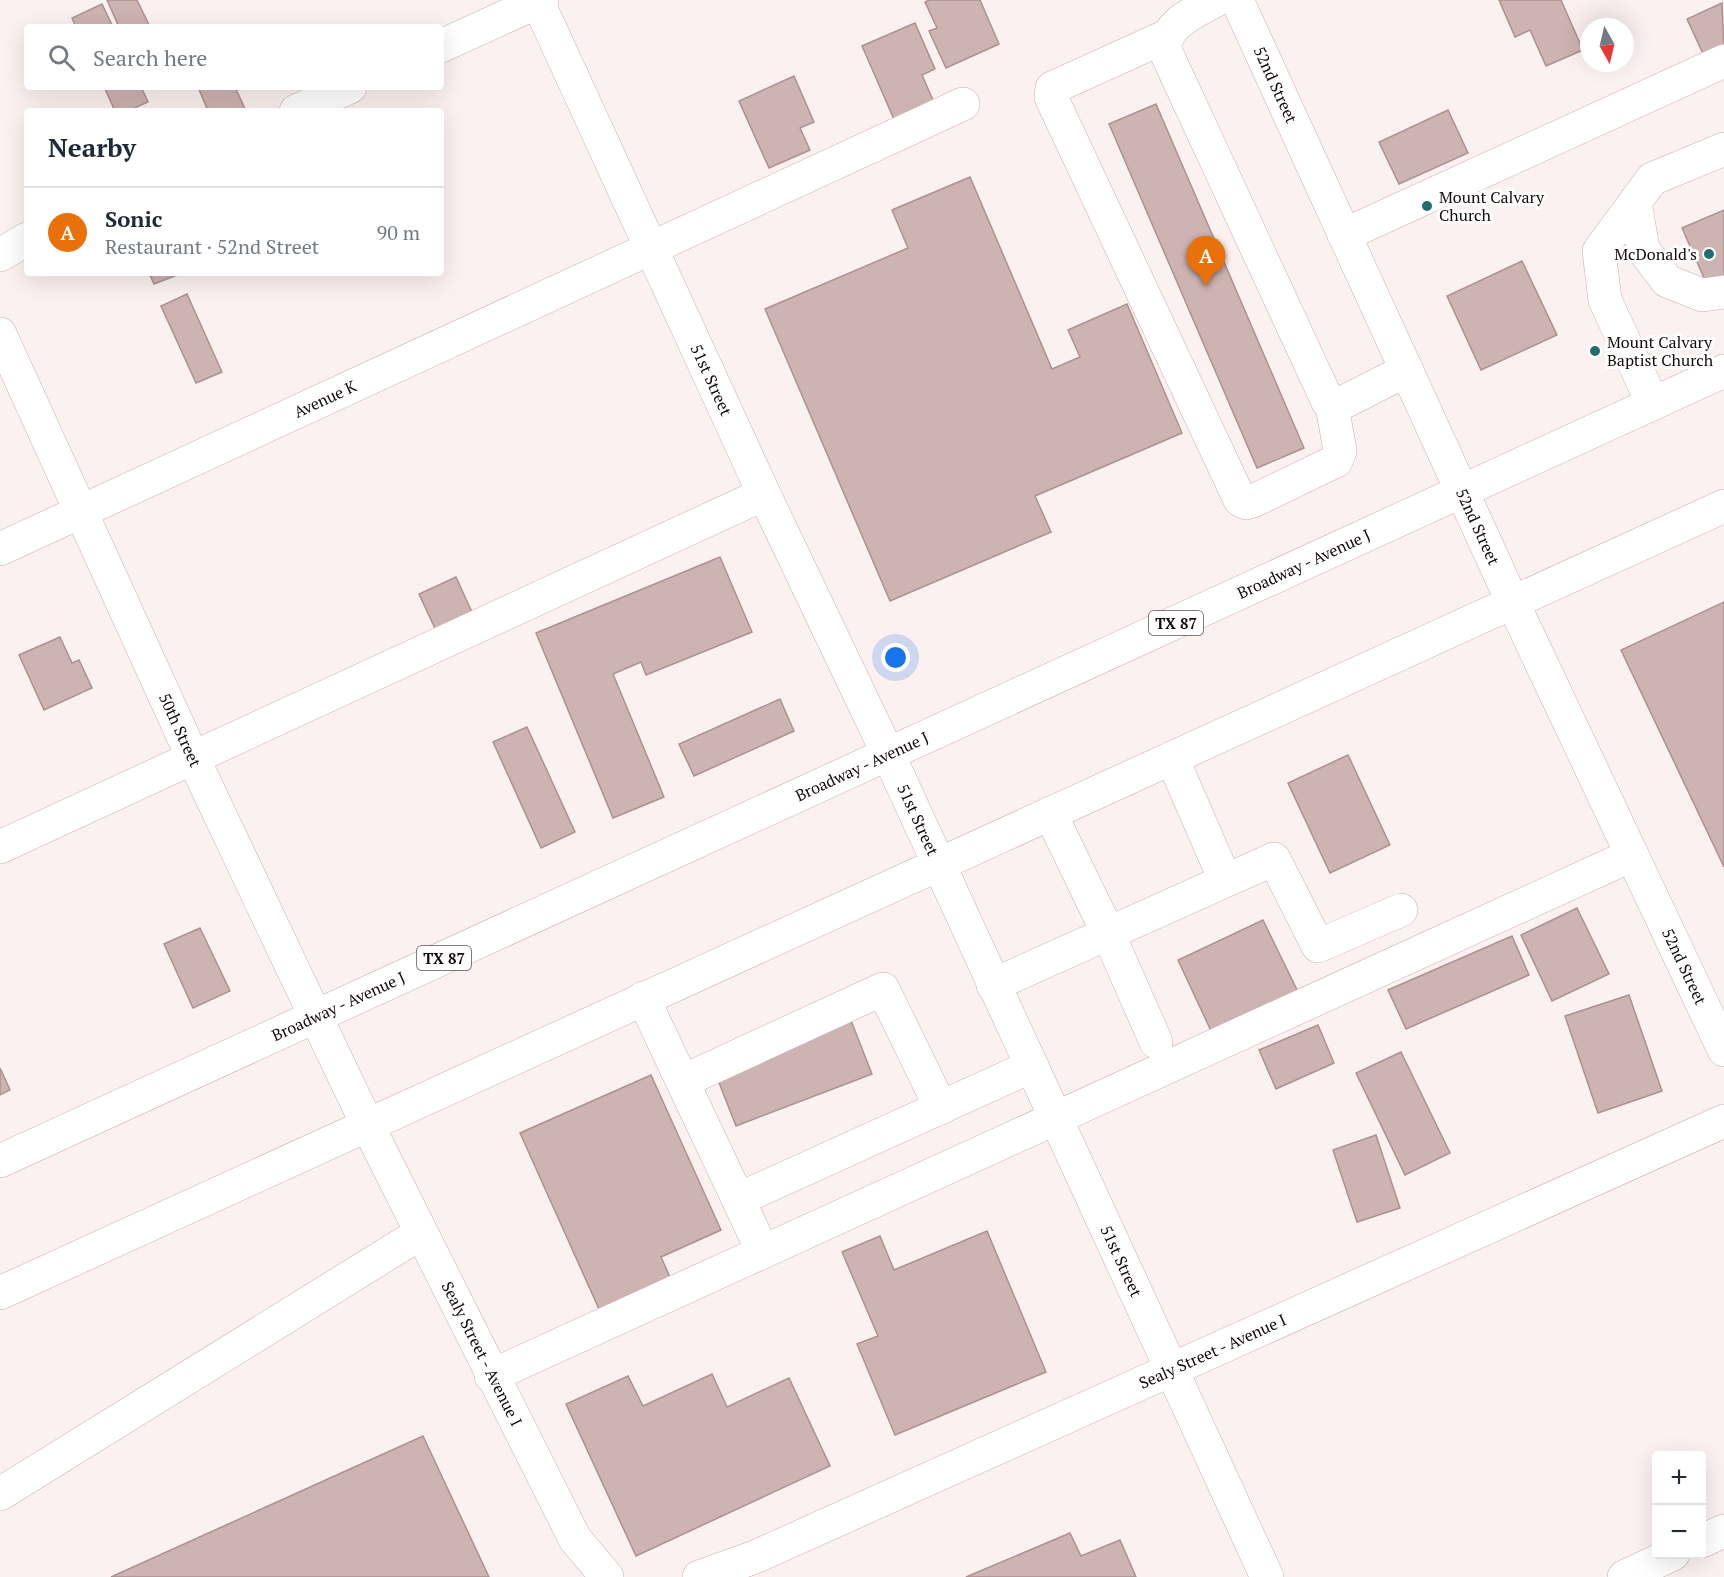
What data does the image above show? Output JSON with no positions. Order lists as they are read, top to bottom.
{
  "streets": {
    "street": [
      "52nd Street",
      "51st Street",
      "Avenue K",
      "Broadway - Avenue J",
      "TX 87",
      "50th Street",
      "Sealy Street - Avenue I"
    ]
  },
  "crossings": [
    ["52nd Street", "Broadway - Avenue J"],
    ["51st Street", "Avenue K"],
    ["51st Street", "Broadway - Avenue J"],
    ["51st Street", "Sealy Street - Avenue I"],
    ["Avenue K", "50th Street"],
    ["Broadway - Avenue J", "50th Street"],
    ["50th Street", "Sealy Street - Avenue I"]
  ],
  "places": ["Mount Calvary Church", "McDonald's", "Mount Calvary Baptist Church"],
  "north": "bottom",
  "page": {
    "search": "Search here",
    "heading": "Nearby",
    "list": [
      {
        "mark": "A",
        "name": "Sonic",
        "note": "Restaurant · 52nd Street",
        "value": "90 m"
      }
    ],
    "pins": "A",
    "map_buttons": ["+", "−"]
  }
}
